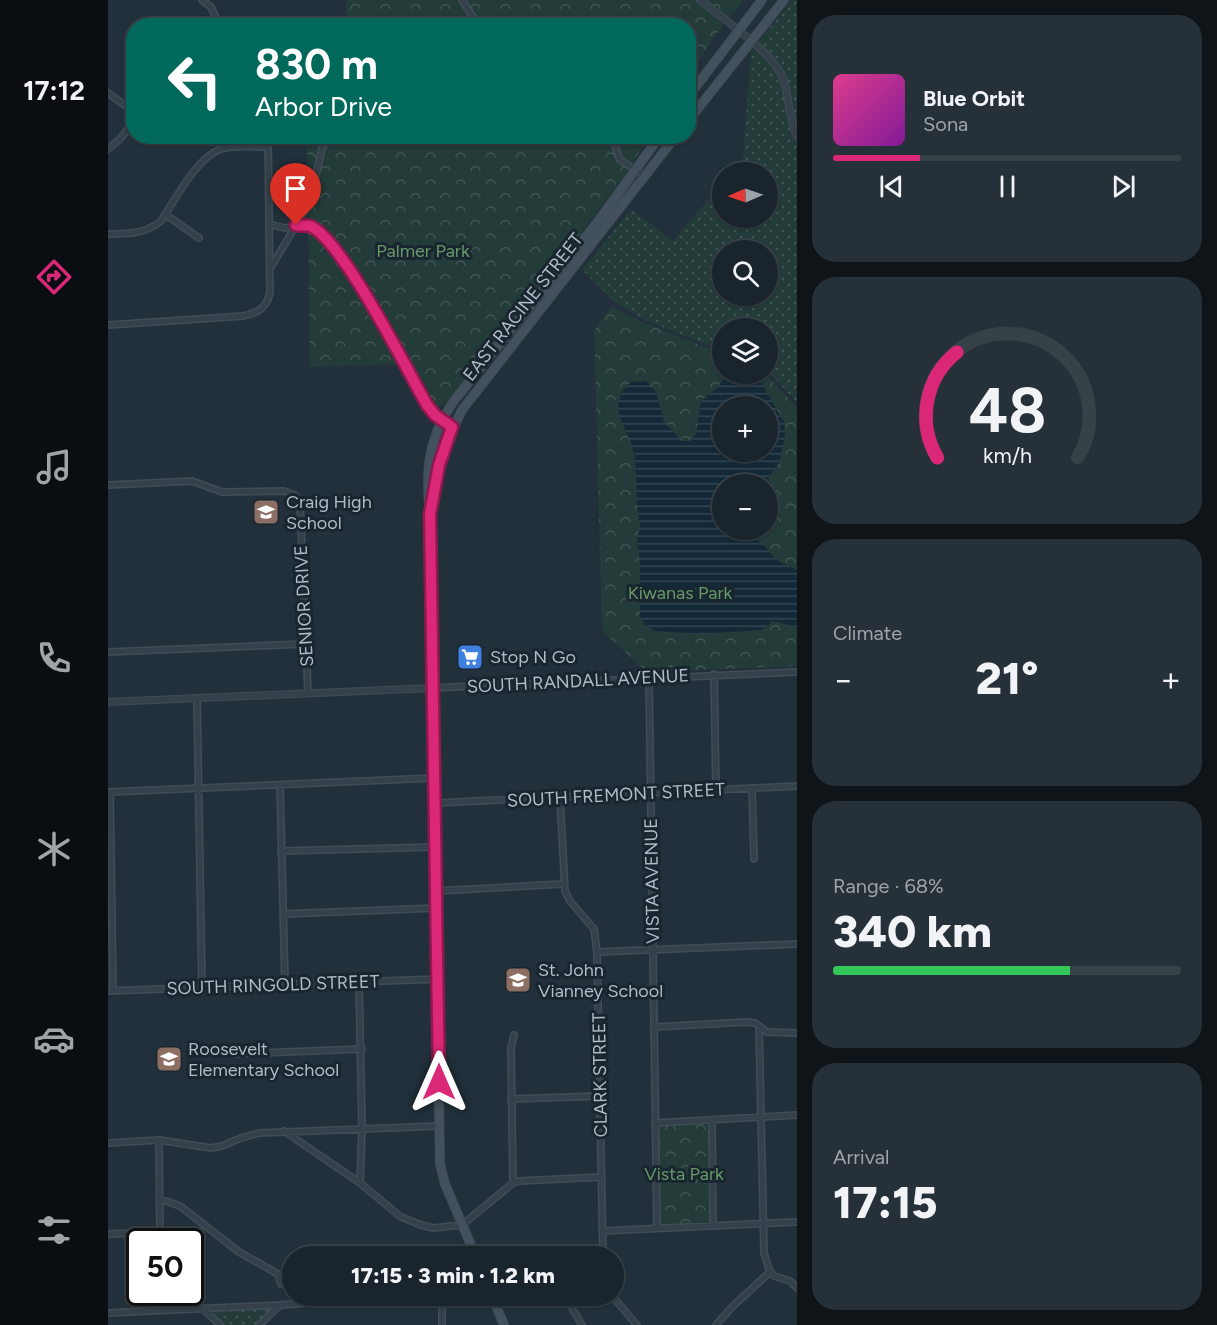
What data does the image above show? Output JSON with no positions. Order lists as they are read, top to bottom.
{
  "streets": {
    "main road": ["EAST RACINE STREET"],
    "street": [
      "SENIOR DRIVE",
      "SOUTH RANDALL AVENUE",
      "SOUTH FREMONT STREET",
      "VISTA AVENUE",
      "SOUTH RINGOLD STREET",
      "CLARK STREET"
    ]
  },
  "crossings": [
    ["EAST RACINE STREET", "SOUTH RANDALL AVENUE"],
    ["EAST RACINE STREET", "SOUTH FREMONT STREET"],
    ["EAST RACINE STREET", "SOUTH RINGOLD STREET"],
    ["SENIOR DRIVE", "SOUTH RANDALL AVENUE"],
    ["SOUTH RANDALL AVENUE", "VISTA AVENUE"],
    ["SOUTH FREMONT STREET", "VISTA AVENUE"],
    ["SOUTH FREMONT STREET", "CLARK STREET"]
  ],
  "parks": ["Palmer Park", "Kiwanas Park", "Vista Park"],
  "places": {
    "school or university": ["Craig High School", "St. John Vianney School", "Roosevelt Elementary School"],
    "supermarket": ["Stop N Go"]
  },
  "north": "left",
  "page": {
    "tabs": "17:12",
    "turn": ["830 m", "Arbor Drive"],
    "song": ["Blue Orbit", "Sona"],
    "map_buttons": ["+", "−"],
    "tile": [
      "Climate",
      ["Range · 68%", "340 km"],
      ["Arrival", "17:15"]
    ],
    "heat": ["−", "21°", "+"],
    "limit": "50",
    "trip": "17:15 · 3 min · 1.2 km",
    "gauge": ["48", "km/h"]
  }
}
